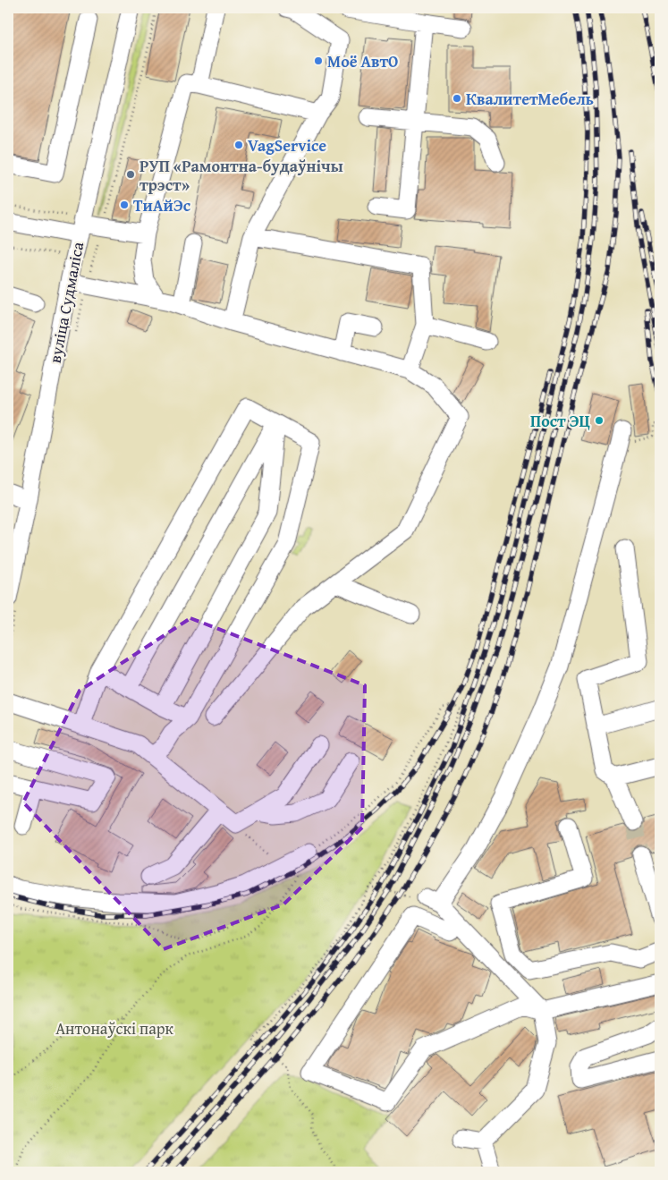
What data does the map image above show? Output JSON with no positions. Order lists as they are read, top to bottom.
{
  "streets": {
    "street": ["вуліца Судмаліса"]
  },
  "parks": ["Антонаўскі парк"],
  "places": [
    "Моё АвтО",
    "КвалитетМебель",
    "VagService",
    "РУП «Рамонтна-будаўнічы трэст»",
    "ТиАйЭс",
    "Пост ЭЦ"
  ]
}
